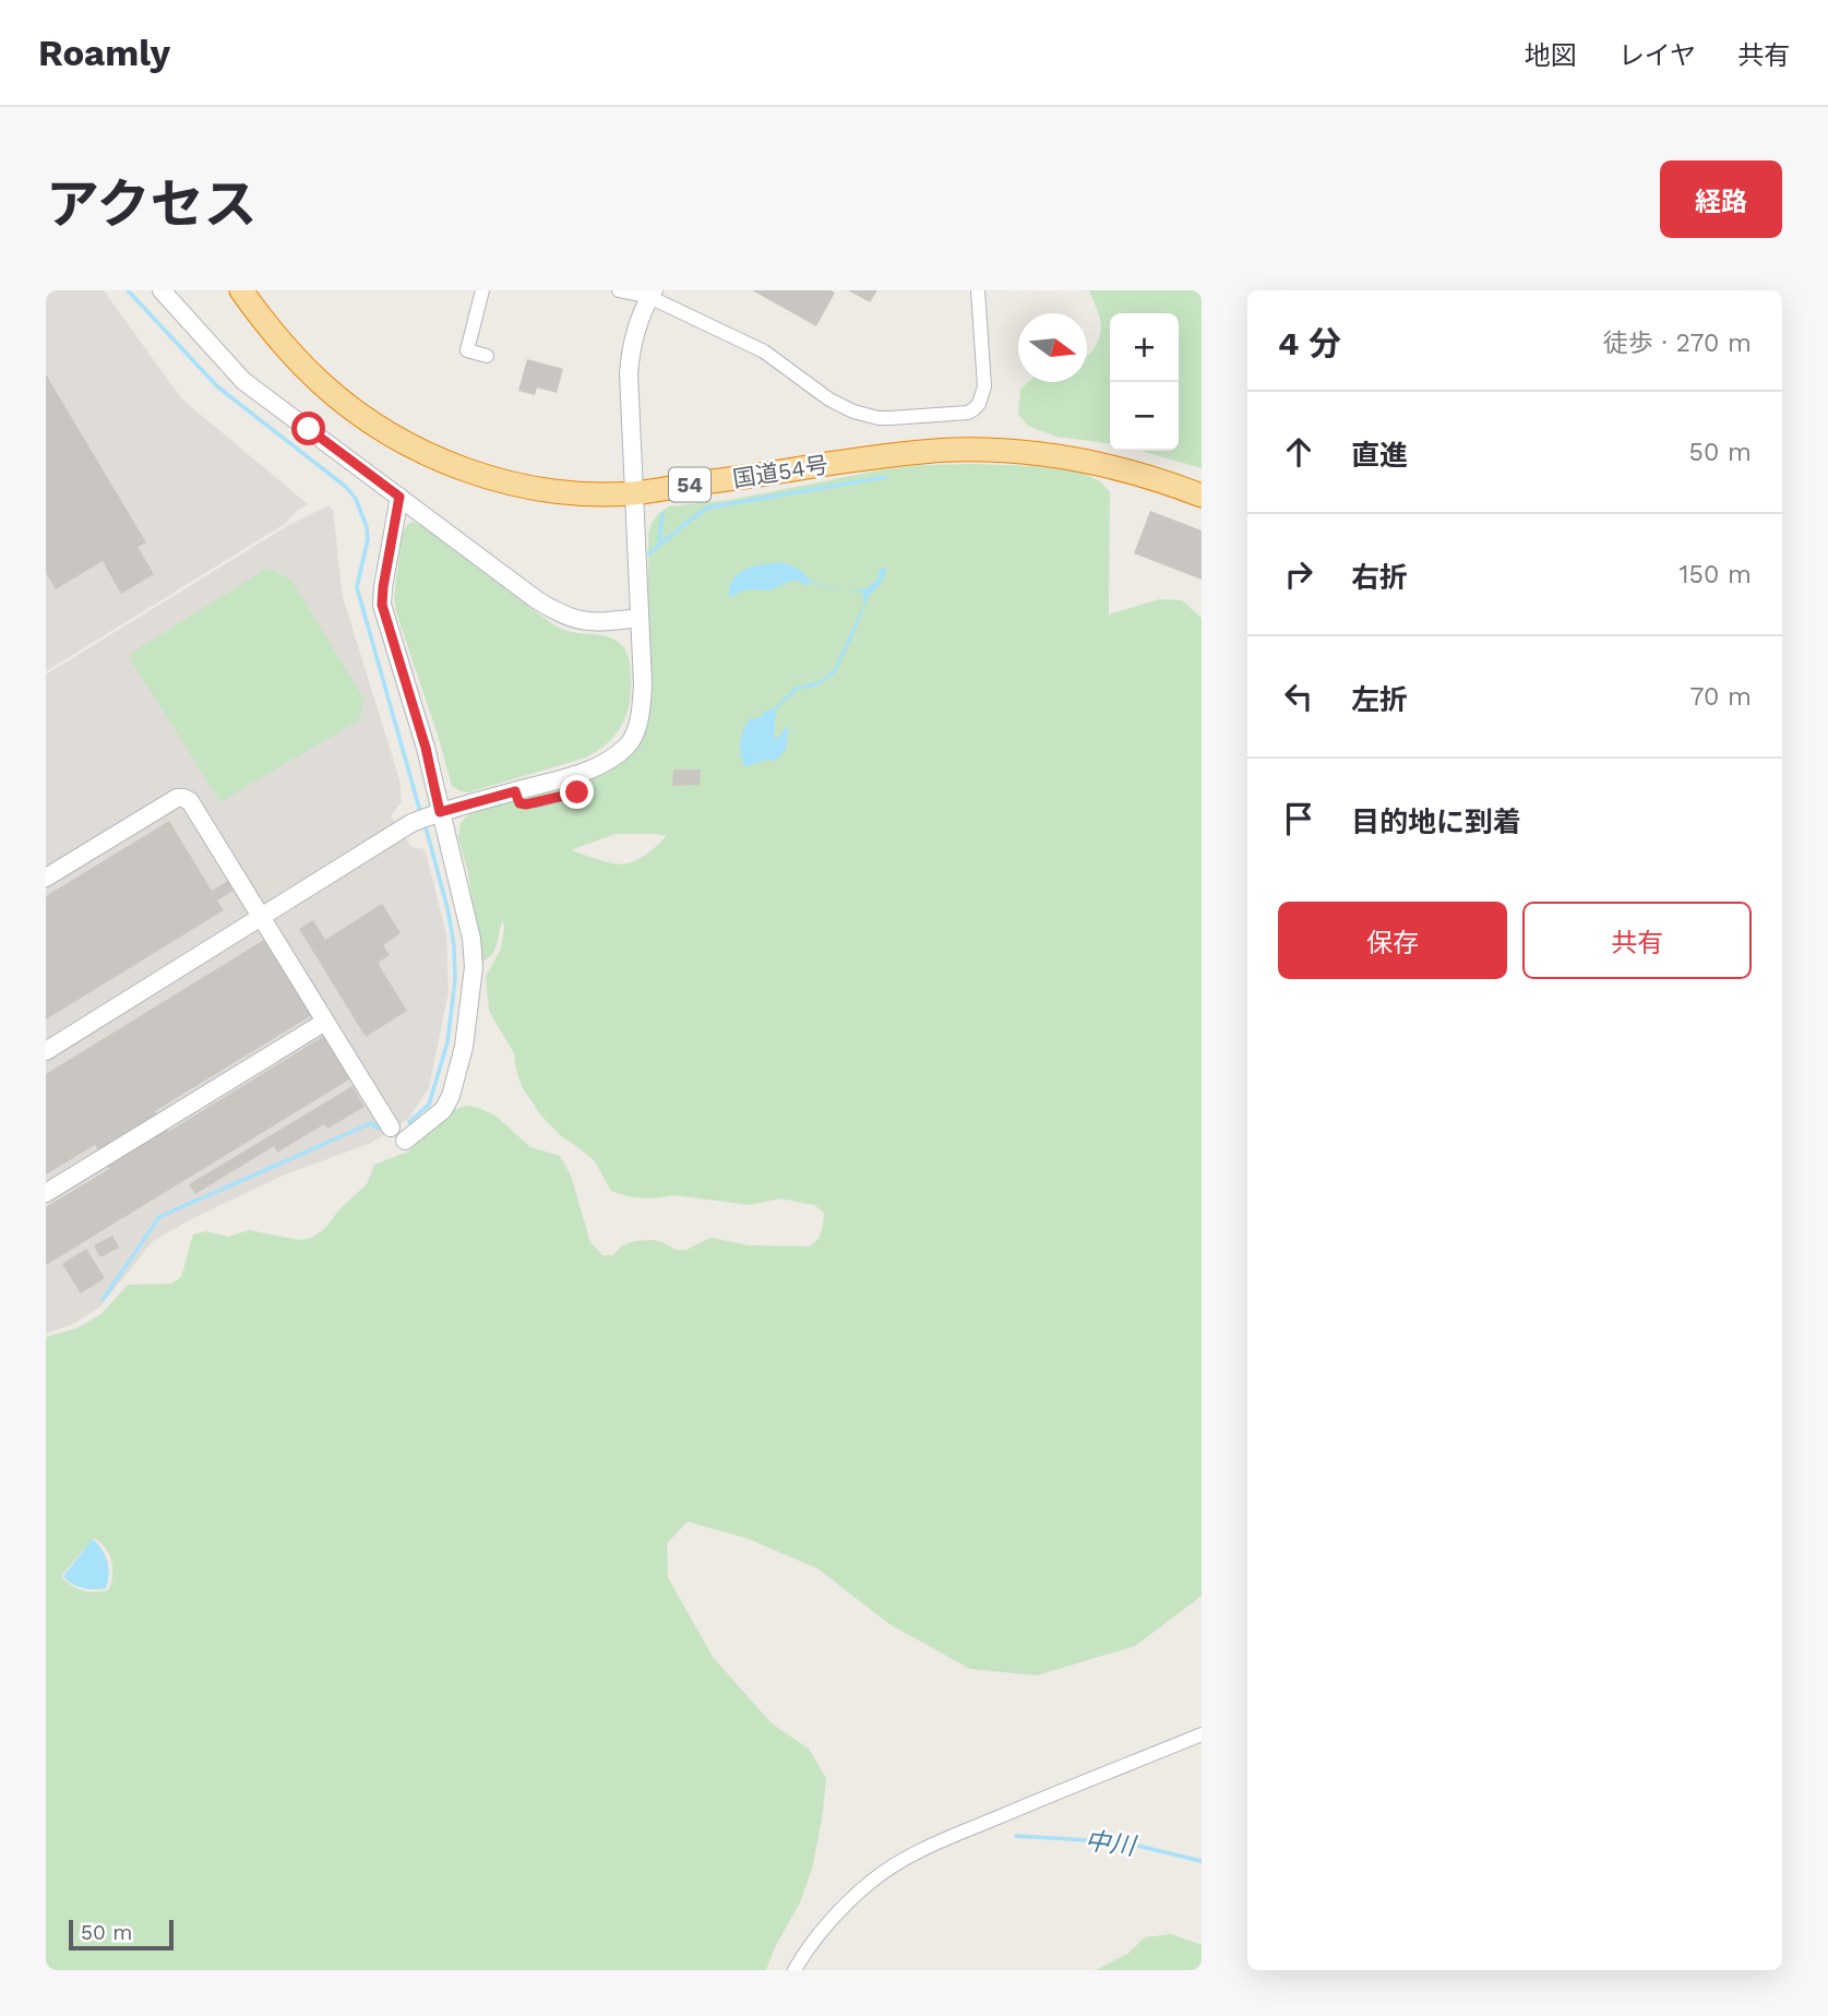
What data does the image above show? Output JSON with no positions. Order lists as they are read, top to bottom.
{
  "streets": {
    "highway": ["国道54号", "54"]
  },
  "water": ["中川"],
  "scale_bar": "50 m",
  "north": "right",
  "page": {
    "header": "Roamly",
    "nav": ["地図", "レイヤ", "共有"],
    "title": "アクセス",
    "buttons": [
      "経路",
      ["保存", "共有"]
    ],
    "heading": ["4 分", "徒歩 · 270 m"],
    "map_buttons": ["+", "−"],
    "list": [
      ["直進", "50 m"],
      ["右折", "150 m"],
      ["左折", "70 m"],
      "目的地に到着"
    ],
    "scale": "50 m"
  }
}
